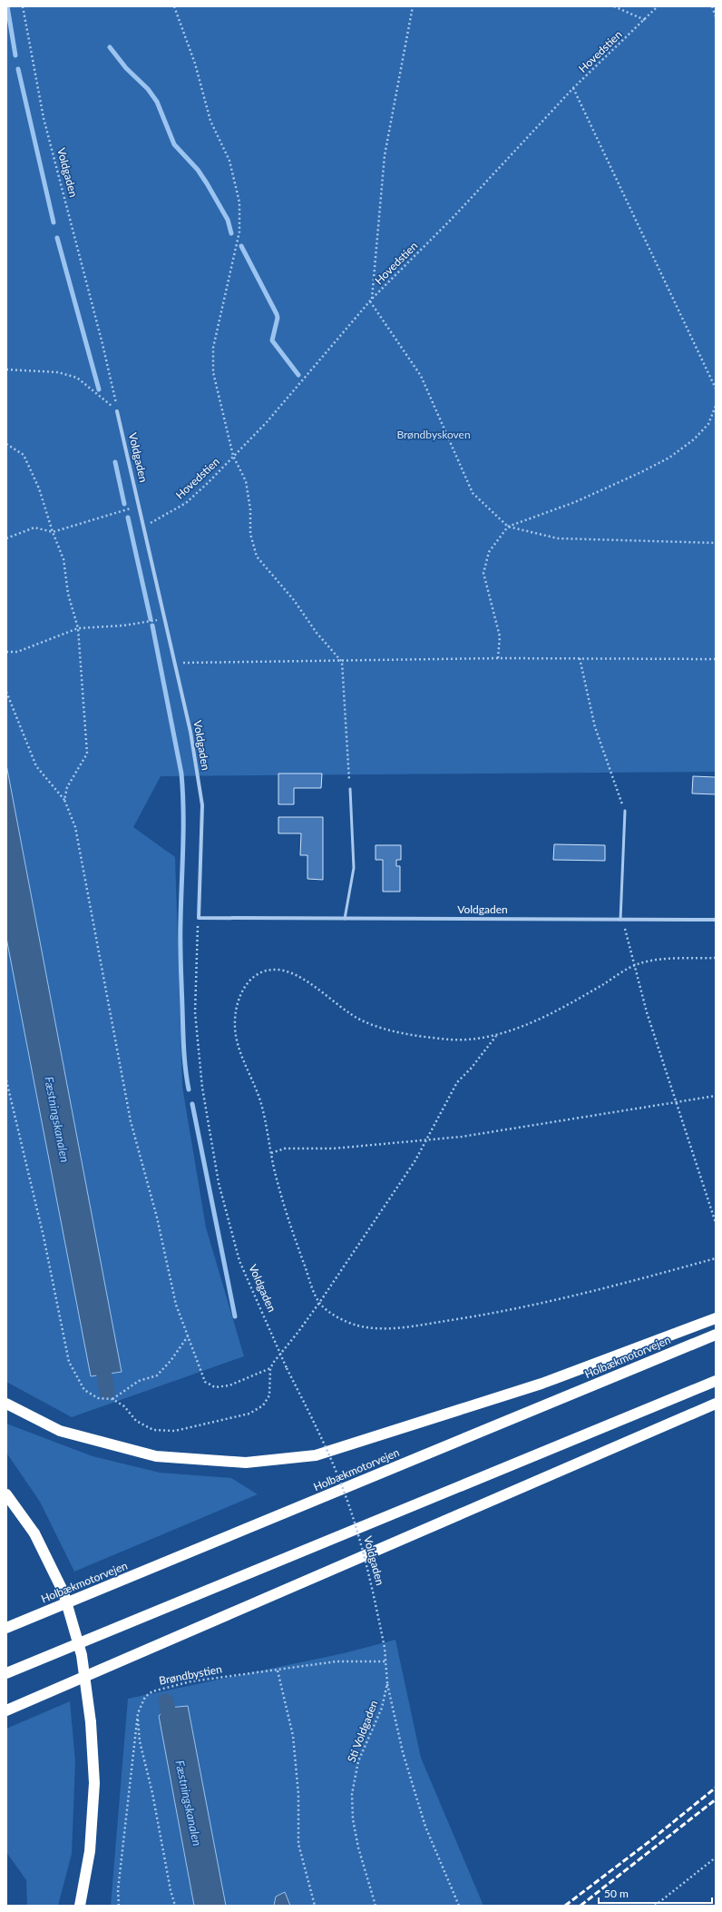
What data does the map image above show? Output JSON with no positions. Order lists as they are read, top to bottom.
{
  "streets": {
    "highway": ["Holbækmotorvejen"],
    "street": ["Voldgaden"],
    "path": ["Hovedstien", "Brøndbystien", "Sti Voldgaden"]
  },
  "crossings": [
    ["Hovedstien", "Voldgaden"],
    ["Voldgaden", "Sti Voldgaden"],
    ["Brøndbystien", "Sti Voldgaden"]
  ],
  "water": ["Fæstningskanalen"],
  "parks": ["Brøndbyskoven"],
  "scale_bar": "50 m"
}
